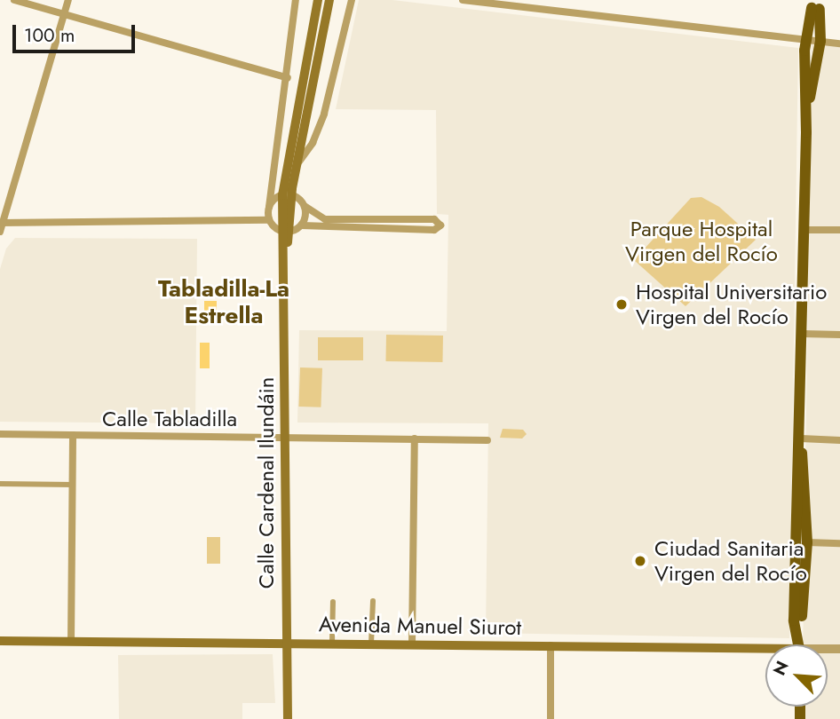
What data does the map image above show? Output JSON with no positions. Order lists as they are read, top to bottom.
{
  "streets": {
    "main road": ["Calle Cardenal Ilundáin", "Avenida Manuel Siurot"],
    "street": ["Calle Tabladilla"]
  },
  "crossings": [
    ["Calle Tabladilla", "Calle Cardenal Ilundáin"],
    ["Calle Cardenal Ilundáin", "Avenida Manuel Siurot"]
  ],
  "districts": ["Tabladilla-La Estrella"],
  "parks": ["Parque Hospital Virgen del Rocío"],
  "places": ["Hospital Universitario Virgen del Rocío", "Ciudad Sanitaria Virgen del Rocío"],
  "scale_bar": "100 m",
  "north": "top left"
}
